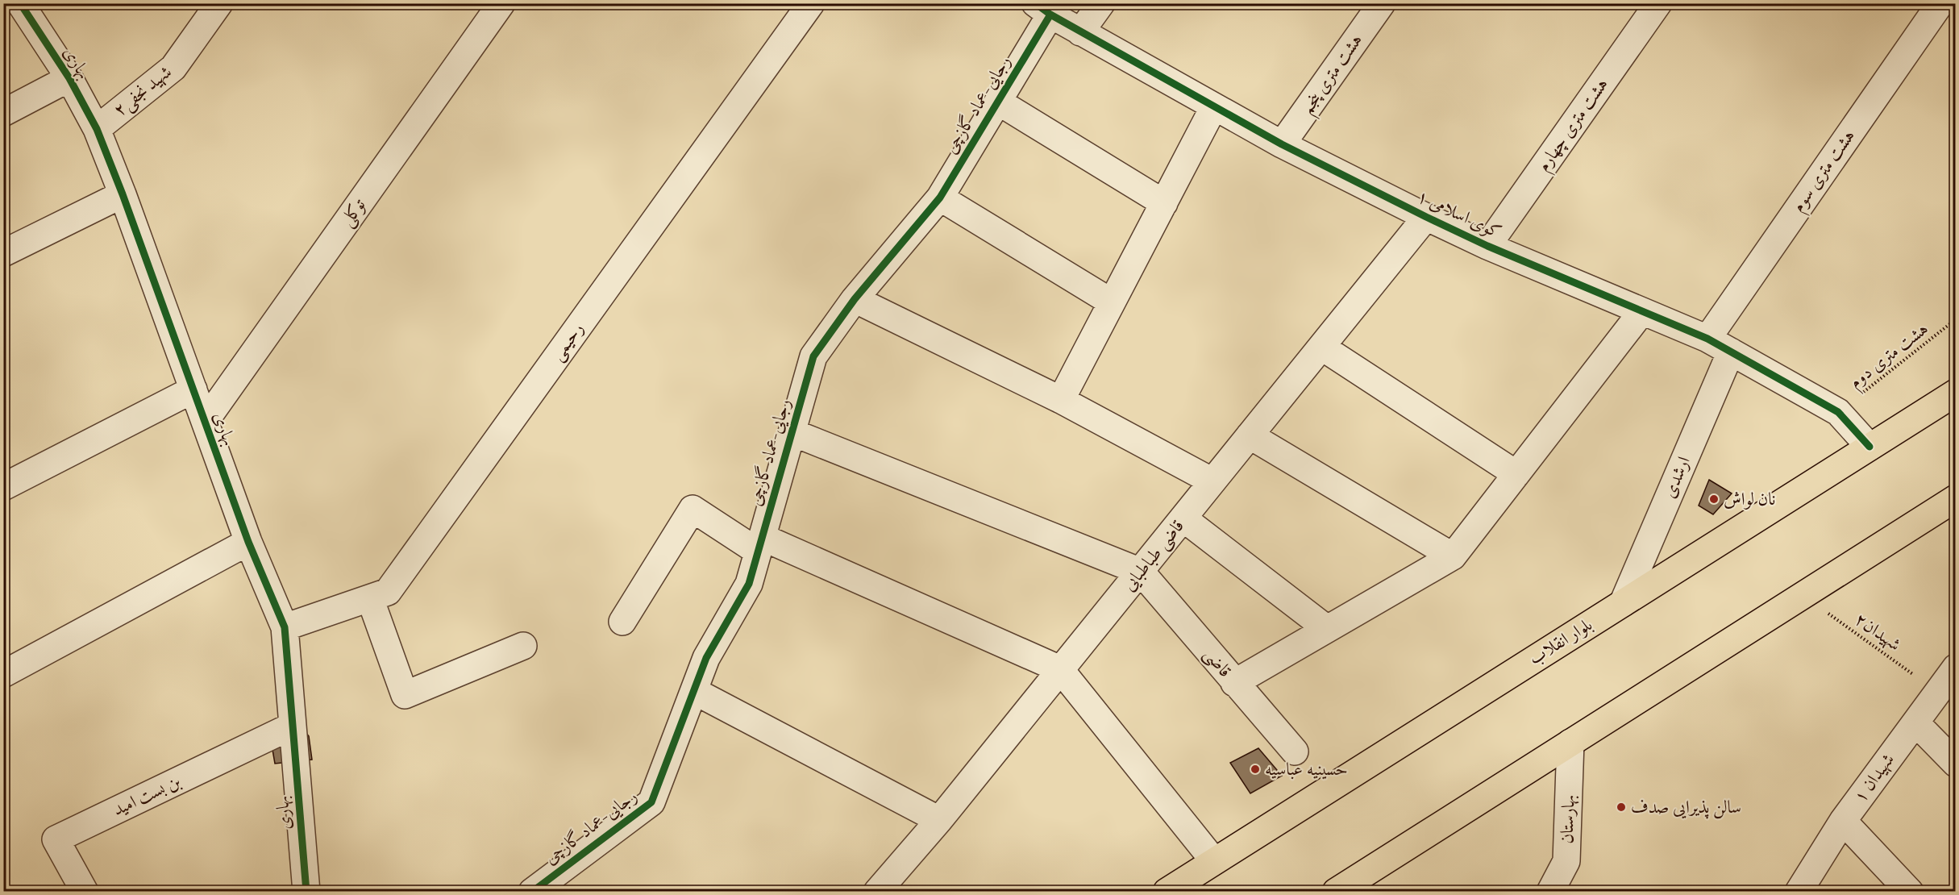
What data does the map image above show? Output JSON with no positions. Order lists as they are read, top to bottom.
{
  "streets": {
    "main road": ["بلوار انقلاب"],
    "street": [
      "بهاری",
      "هشت متری پنجم",
      "شهید نجفی۲",
      "رجایی-عماد گازچی",
      "هشت متری چهارم",
      "هشت متری سوم",
      "توکلی",
      "کوی اسلامی ۱",
      "رحیمی",
      "ارشدی",
      "قاضی طباطبایی",
      "قاضی",
      "شهیدان ۱",
      "بن بست امید",
      "بهارستان"
    ],
    "path": ["هشت متری دوم", "شهیدان۲"]
  },
  "crossings": [
    ["بهاری", "شهید نجفی۲"],
    ["بهاری", "توکلی"],
    ["بهاری", "رحیمی"],
    ["بهاری", "بن بست امید"],
    ["هشت متری پنجم", "کوی اسلامی ۱"],
    ["رجایی-عماد گازچی", "کوی اسلامی ۱"],
    ["هشت متری چهارم", "کوی اسلامی ۱"],
    ["هشت متری سوم", "کوی اسلامی ۱"],
    ["کوی اسلامی ۱", "هشت متری دوم"],
    ["کوی اسلامی ۱", "ارشدی"],
    ["کوی اسلامی ۱", "قاضی طباطبایی"],
    ["کوی اسلامی ۱", "بلوار انقلاب"],
    ["ارشدی", "بلوار انقلاب"],
    ["قاضی طباطبایی", "قاضی"],
    ["شهیدان۲", "شهیدان ۱"]
  ],
  "places": ["نان لواش", "حسینیه عباسیه", "سالن پذیرایی صدف"]
}
